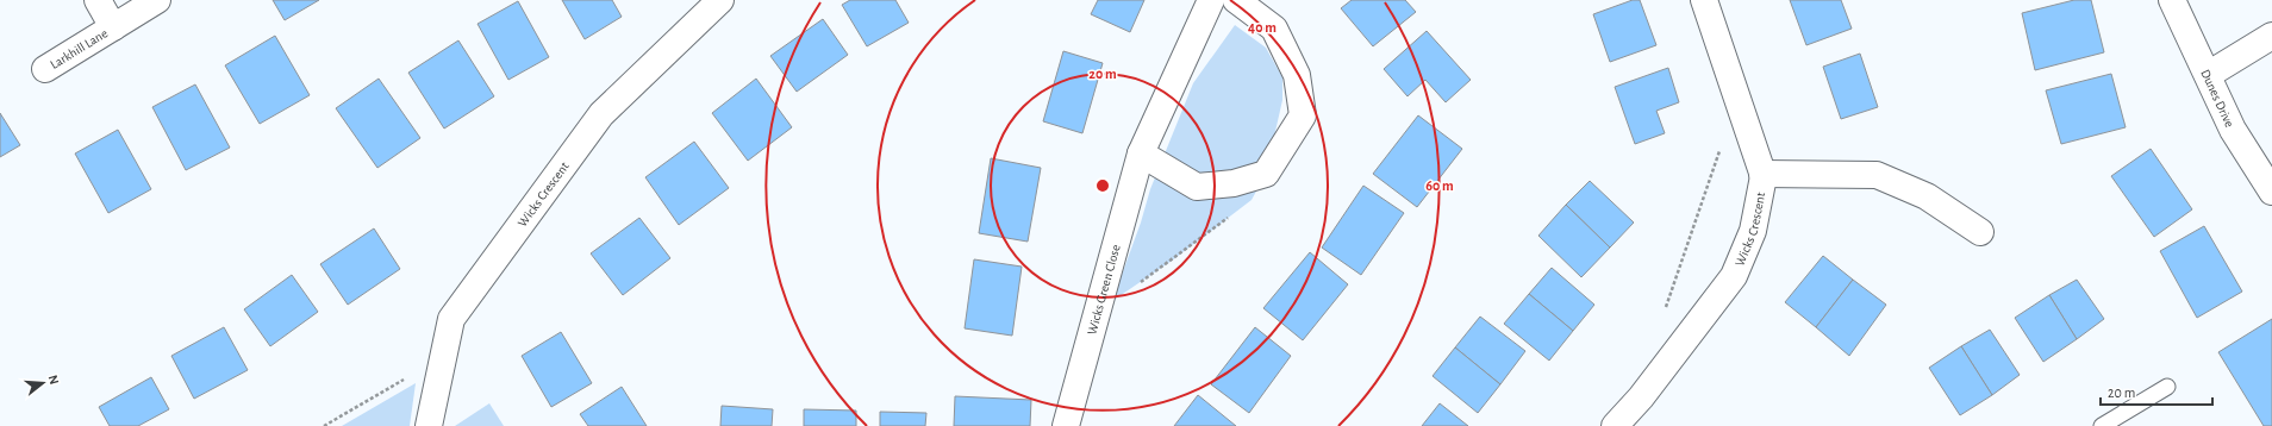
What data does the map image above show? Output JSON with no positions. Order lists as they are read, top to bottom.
{
  "streets": {
    "street": [
      "Larkhill Lane",
      "Dunes Drive",
      "Wicks Crescent",
      "Wicks Green Close"
    ]
  },
  "scale_bar": "20 m",
  "north": "right",
  "rings": ["40 m", "20 m", "60 m"]
}
